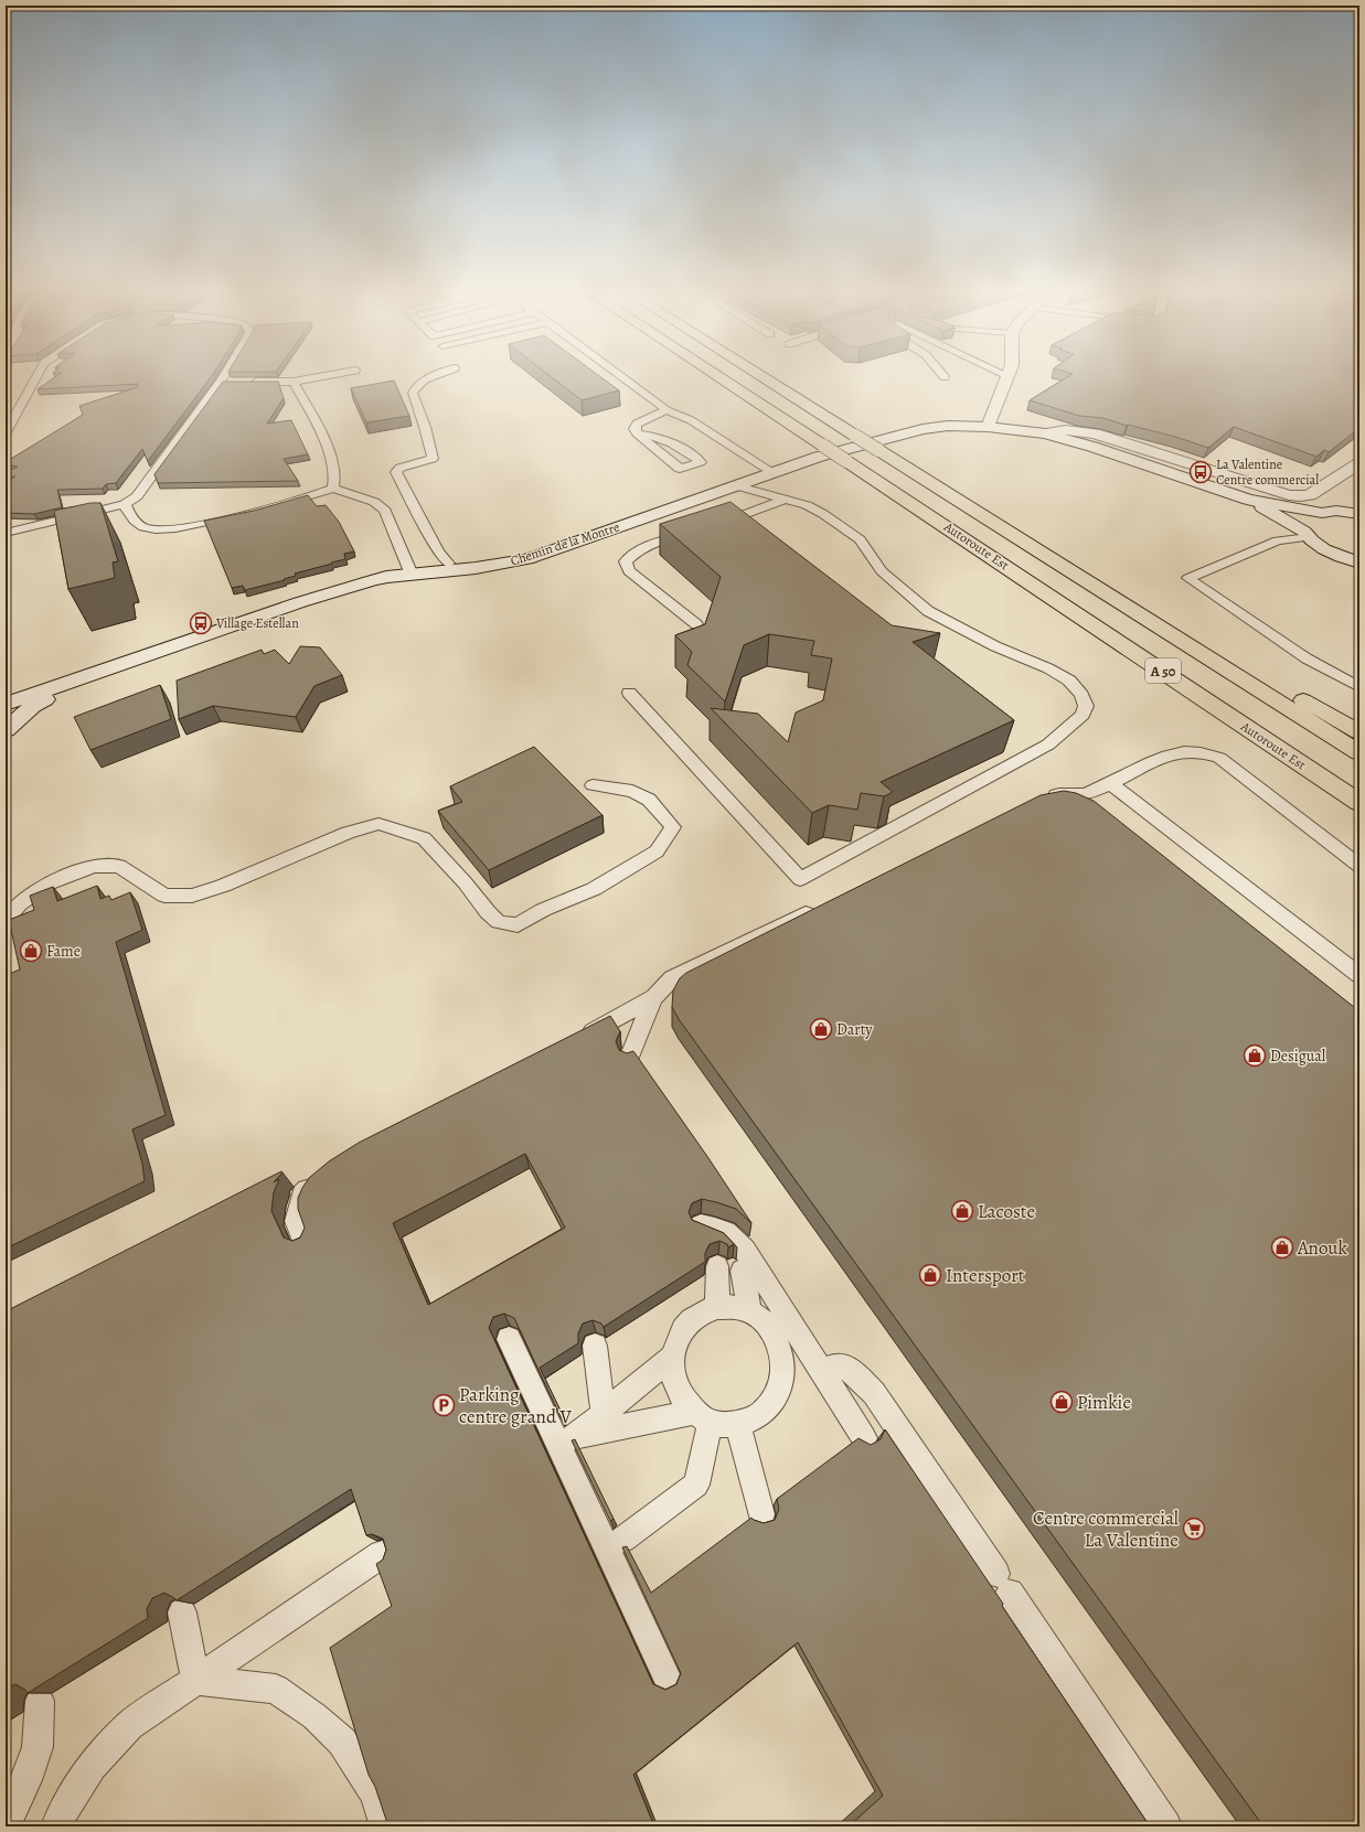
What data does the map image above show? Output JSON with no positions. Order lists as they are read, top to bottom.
{
  "streets": {
    "highway": ["Autoroute Est", "A 50"],
    "street": ["Chemin de la Montre"]
  },
  "places": {
    "bus stop": ["La Valentine Centre commercial", "Village Estellan"],
    "shop": [
      "Fame",
      "Darty",
      "Desigual",
      "Lacoste",
      "Anouk",
      "Intersport",
      "Pimkie"
    ],
    "parking": ["Parking centre grand V"],
    "supermarket": ["Centre commercial La Valentine"]
  }
}
